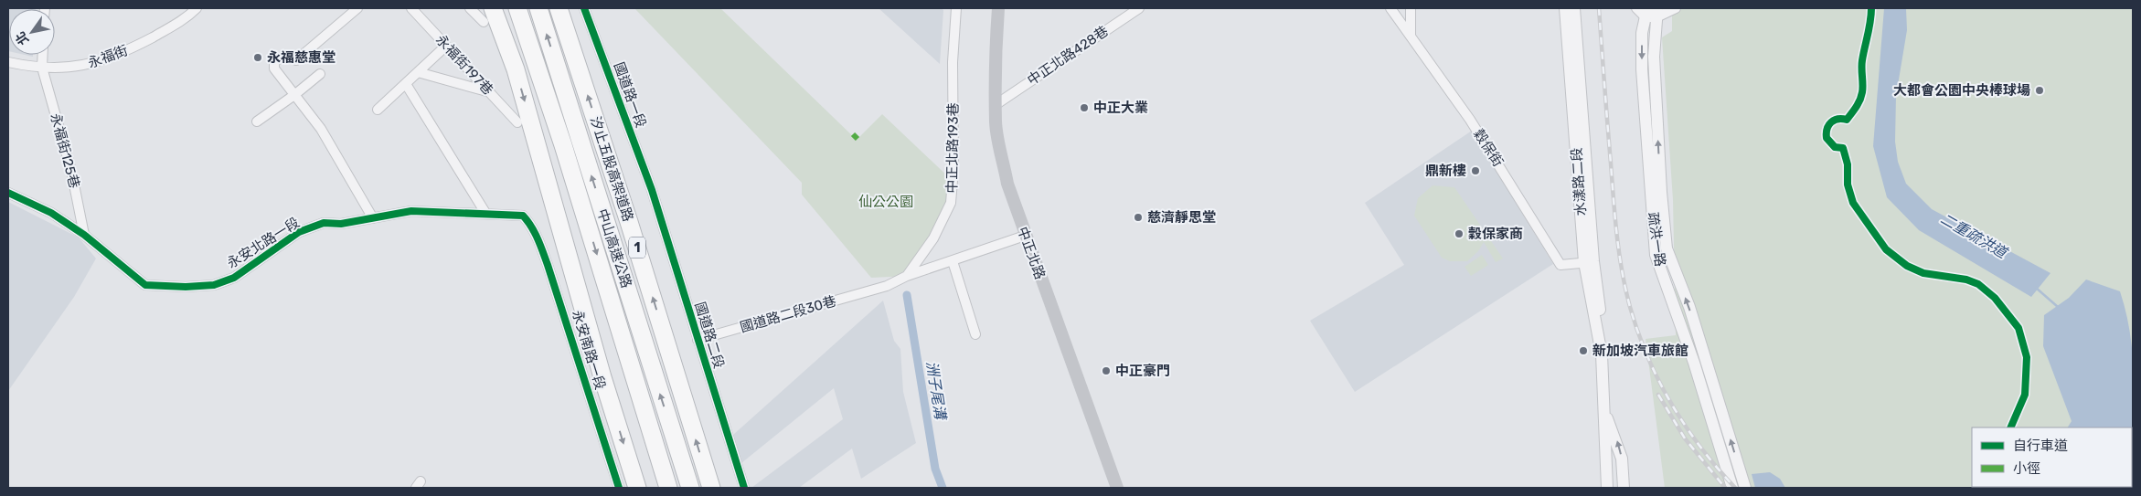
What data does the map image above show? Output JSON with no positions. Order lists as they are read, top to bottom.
{
  "streets": {
    "highway": ["汐止五股高架道路", "1", "中山高速公路"],
    "main road": ["中正北路"],
    "street": [
      "中正北路428巷",
      "永福街",
      "永福街197巷",
      "國道路一段",
      "中正北路193巷",
      "穀保街",
      "永福街125巷",
      "水漾路二段",
      "疏洪一路",
      "永安北路一段",
      "國道路二段30巷",
      "國道路二段",
      "永安南路一段"
    ]
  },
  "crossings": [
    ["中正北路428巷", "中正北路"],
    ["永福街", "永福街125巷"],
    ["國道路一段", "國道路二段"],
    ["中正北路193巷", "國道路二段30巷"],
    ["穀保街", "水漾路二段"],
    ["永福街125巷", "永安北路一段"],
    ["永安北路一段", "永安南路一段"],
    ["中正北路", "國道路二段30巷"],
    ["國道路二段30巷", "國道路二段"]
  ],
  "water": ["二重疏洪道", "洲子尾溝"],
  "parks": ["仙公公園"],
  "places": [
    "永福慈惠堂",
    "大都會公園中央棒球場",
    "中正大業",
    "鼎新樓",
    "慈濟靜思堂",
    "穀保家商",
    "新加坡汽車旅館",
    "中正豪門"
  ],
  "legend": ["自行車道", "小徑"],
  "north": "bottom left"
}
